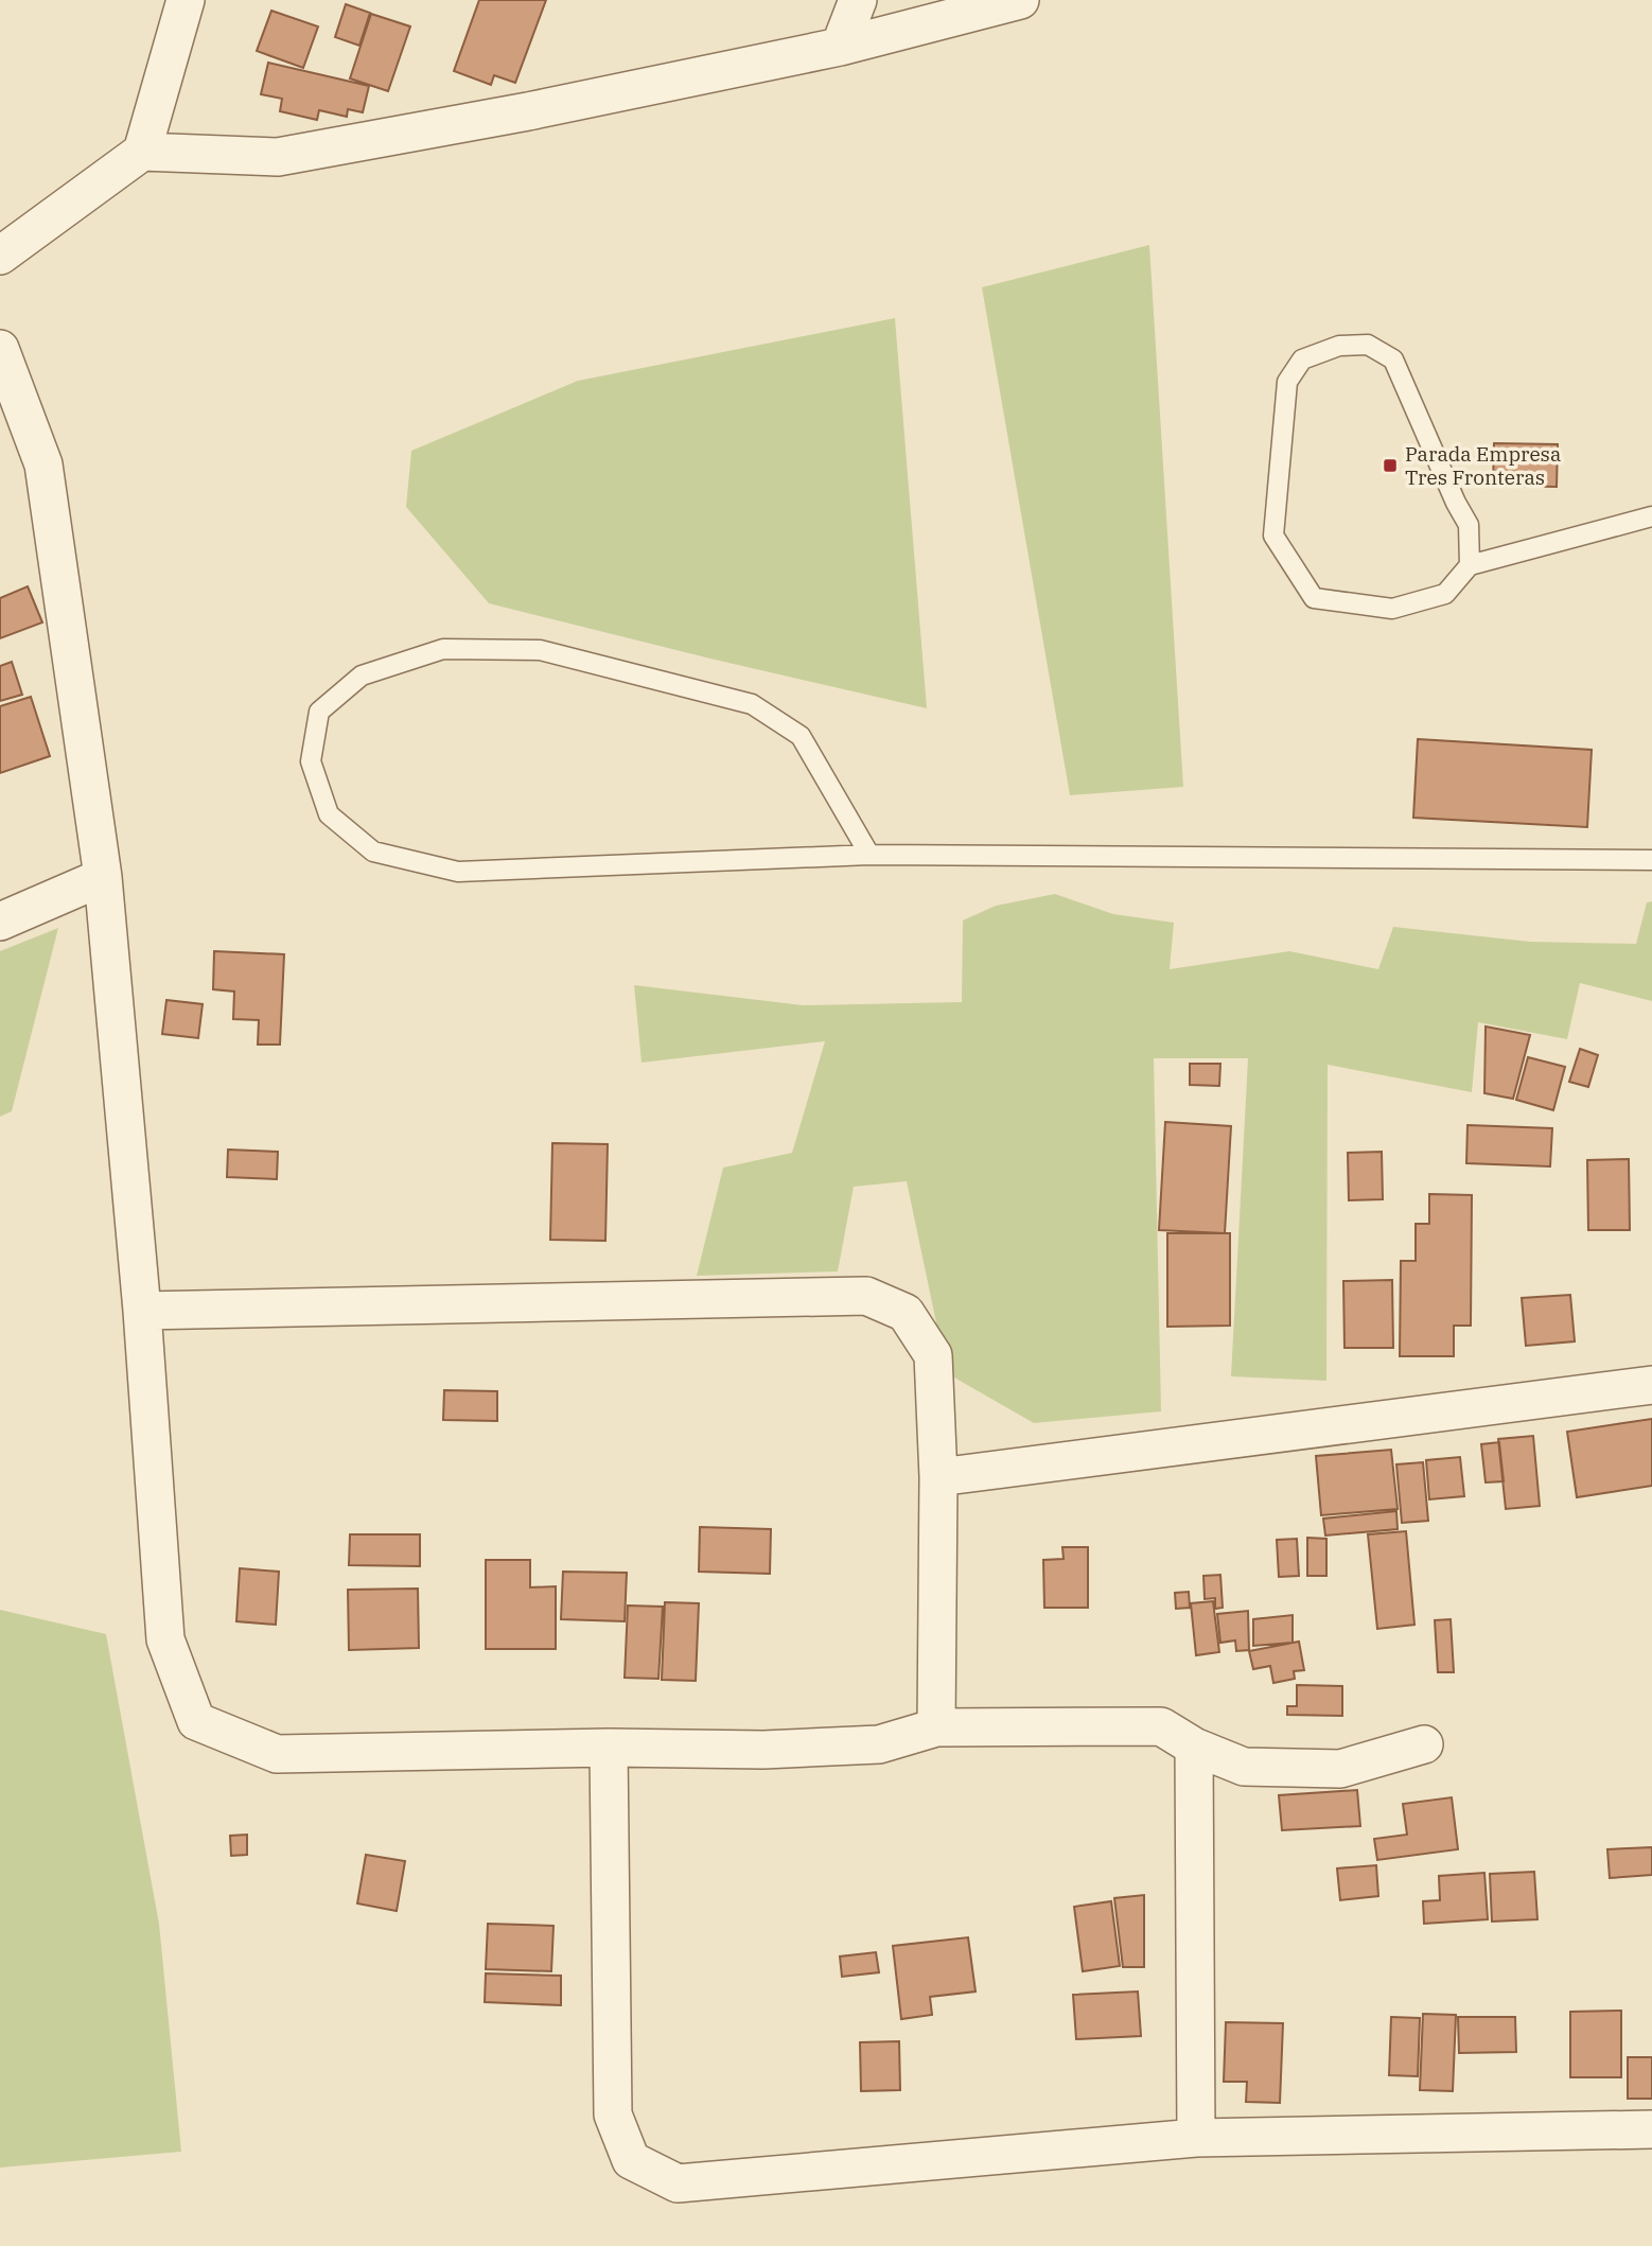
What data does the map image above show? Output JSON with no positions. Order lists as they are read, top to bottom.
{
  "places": {
    "transit": ["Parada Empresa Tres Fronteras"]
  }
}
